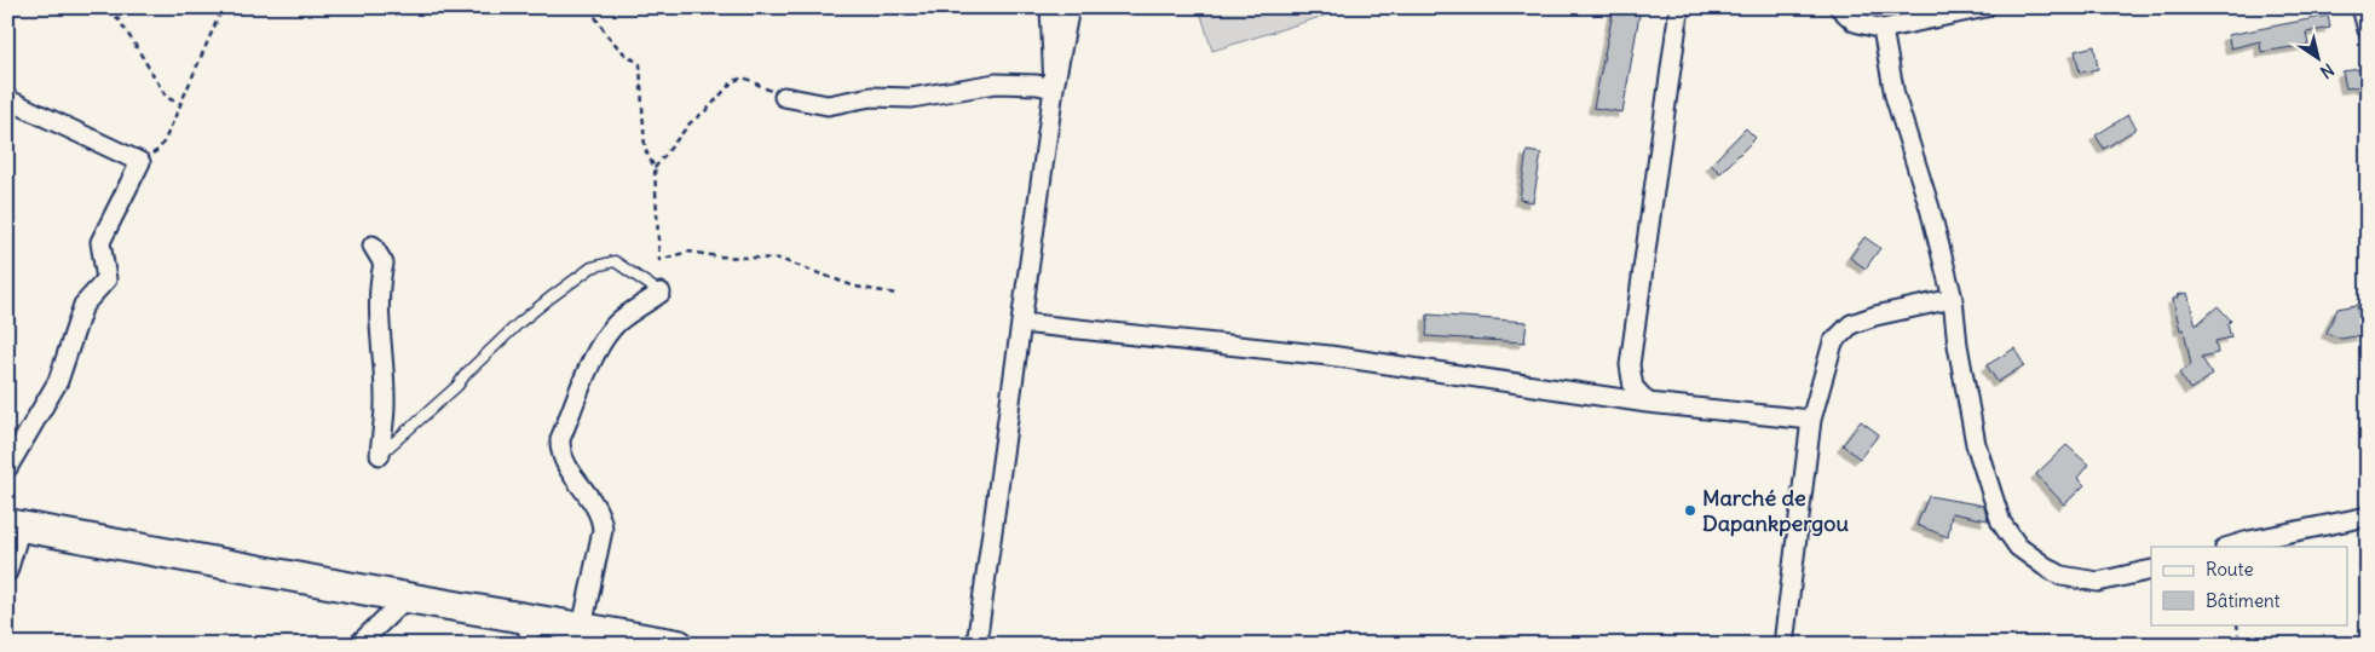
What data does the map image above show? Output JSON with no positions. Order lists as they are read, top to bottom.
{
  "places": ["Marché de Dapankpergou"],
  "legend": ["Route", "Bâtiment"],
  "north": "bottom right"
}
